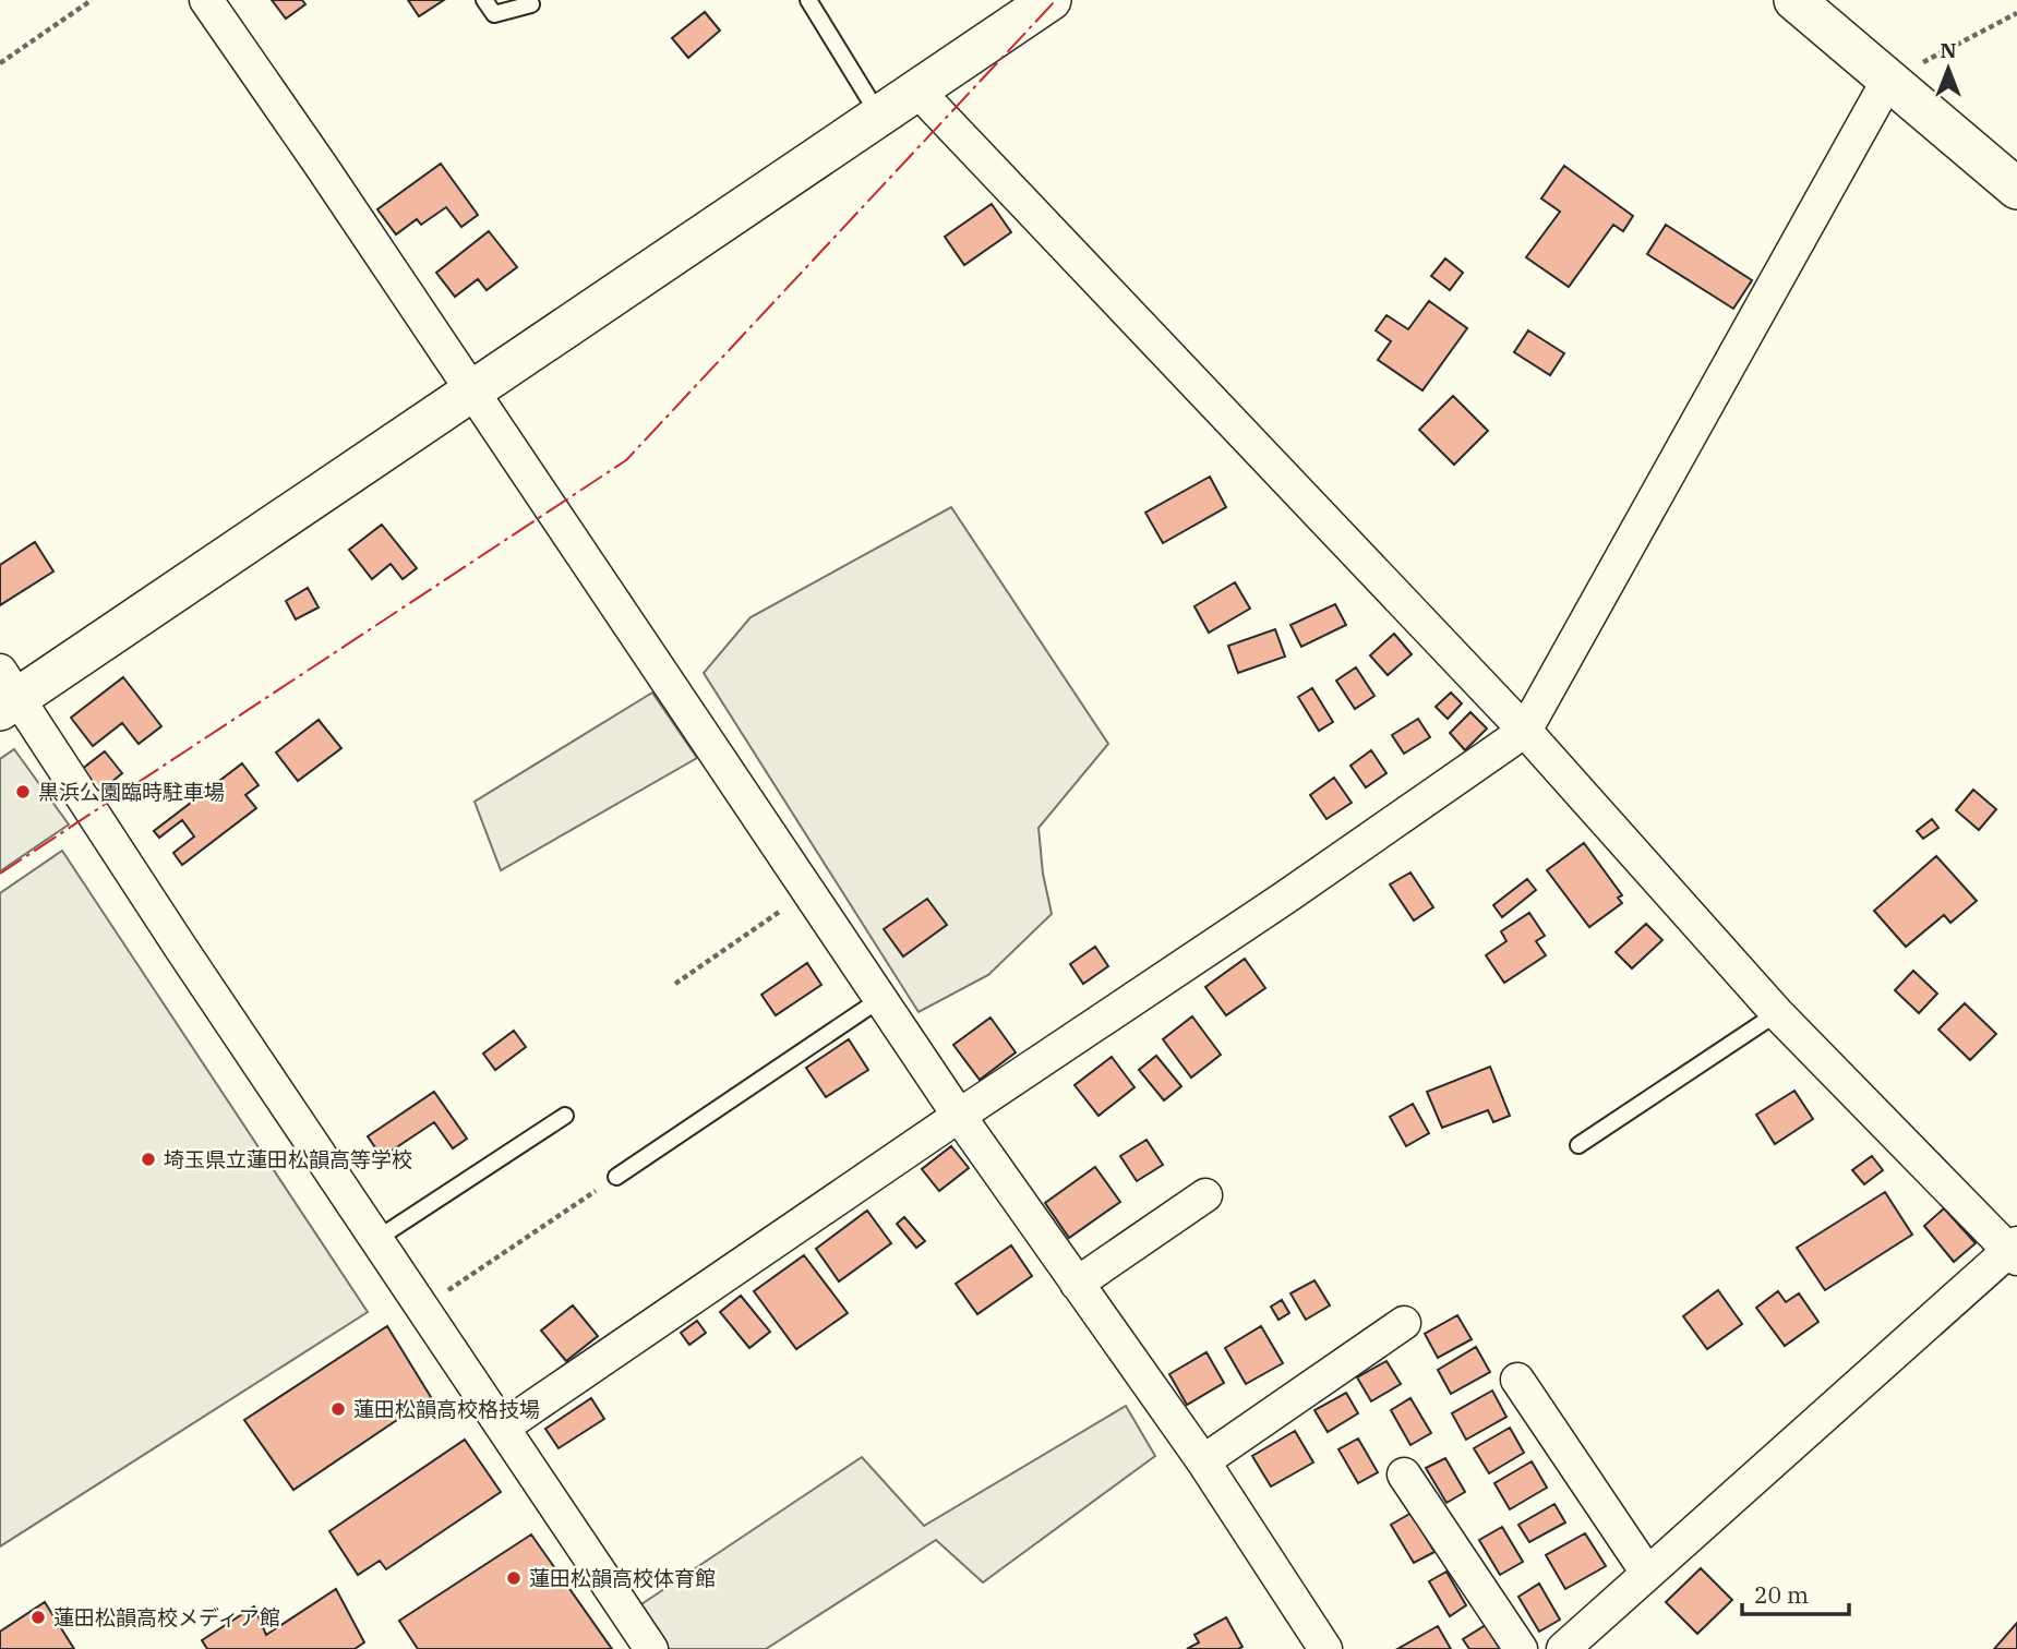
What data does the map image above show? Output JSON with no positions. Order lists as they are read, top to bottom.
{
  "places": [
    "黒浜公園臨時駐車場",
    "埼玉県立蓮田松韻高等学校",
    "蓮田松韻高校格技場",
    "蓮田松韻高校体育館",
    "蓮田松韻高校メディア館"
  ],
  "scale_bar": "20 m",
  "north": "top"
}
